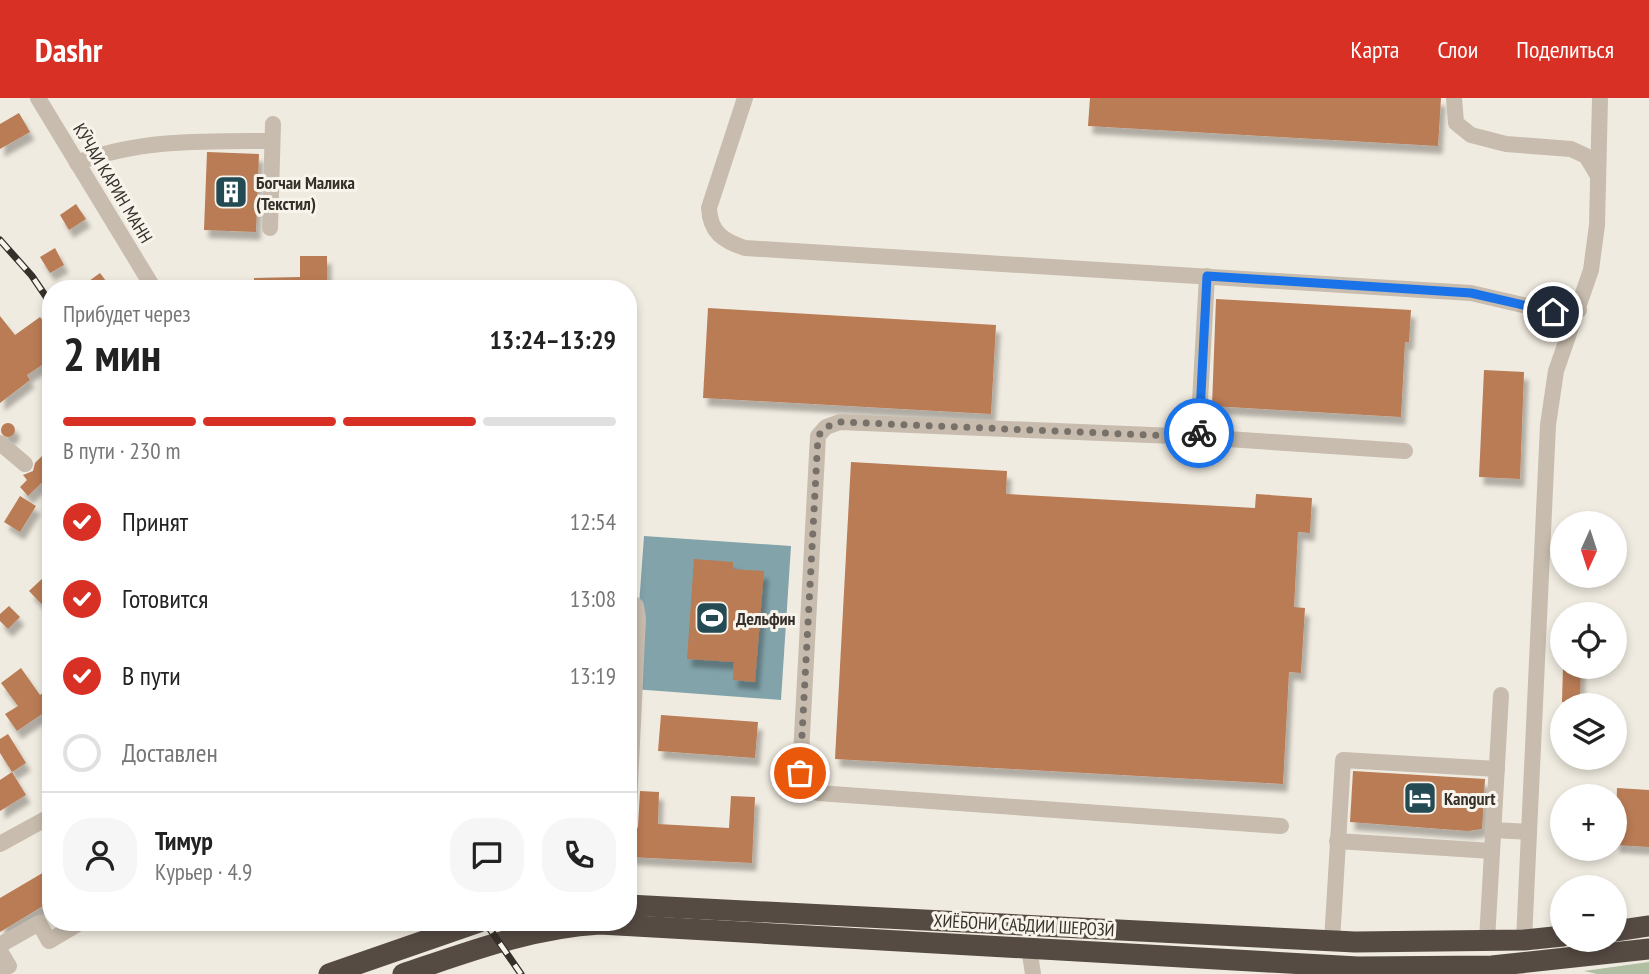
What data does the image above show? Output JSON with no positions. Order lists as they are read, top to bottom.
{
  "streets": {
    "highway": ["ХИЁБОНИ САЪДИИ ШЕРОЗӢ"],
    "street": ["КӮЧАИ КАРИН МАНН"]
  },
  "places": {
    "building": ["Богчаи Малика (Текстил)"],
    "sports": ["Дельфин"],
    "hotel": ["Kangurt"]
  },
  "north": "bottom",
  "page": {
    "header": "Dashr",
    "nav": ["Карта", "Слои", "Поделиться"],
    "heading": ["2 мин", "Прибудет через", "13:24–13:29"],
    "panel": ["Тимур", "Курьер · 4.9"],
    "bar": "В пути · 230 m",
    "list": [
      ["Принят", "12:54"],
      ["Готовится", "13:08"],
      ["В пути", "13:19"],
      "Доставлен"
    ],
    "map_buttons": ["+", "−"]
  }
}
